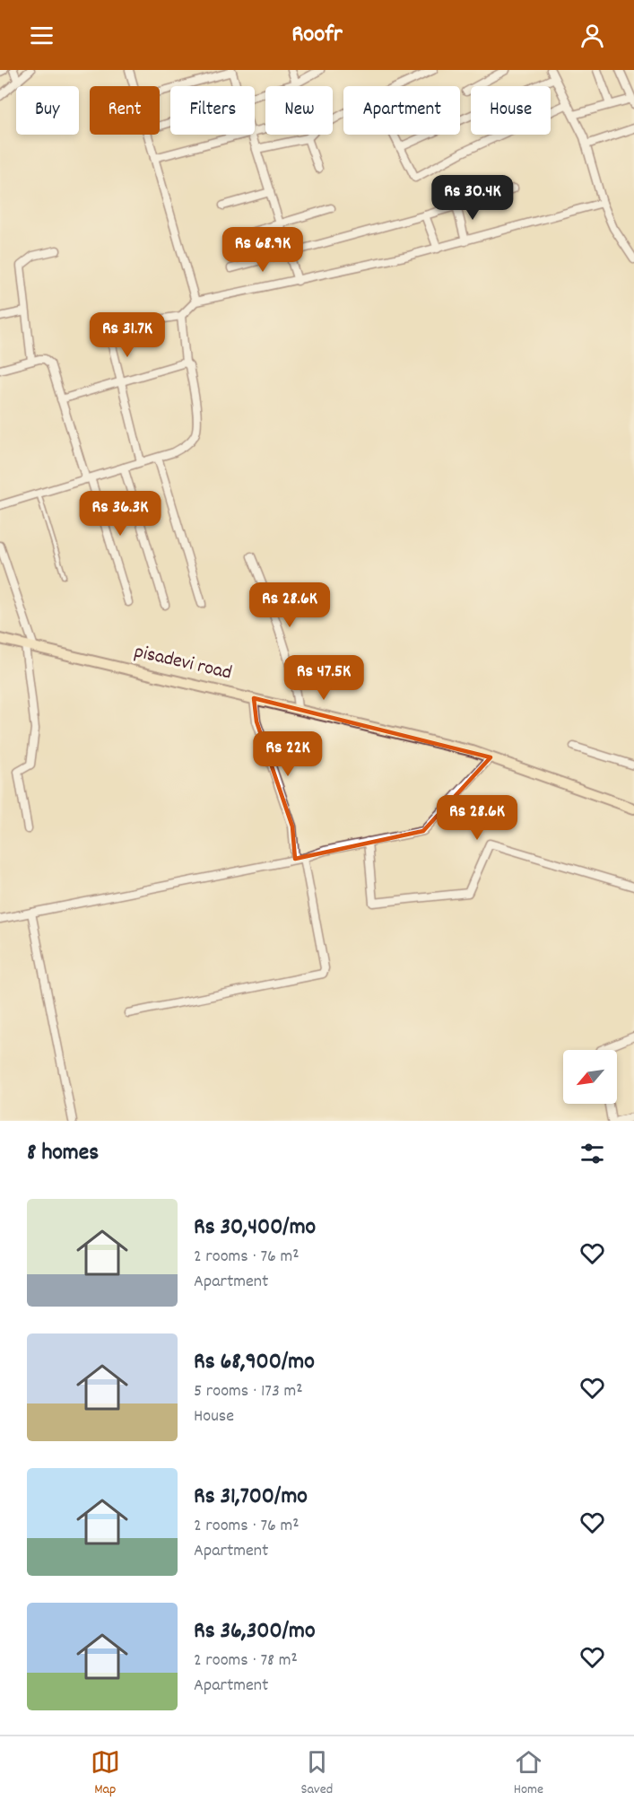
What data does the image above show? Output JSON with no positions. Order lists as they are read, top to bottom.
{
  "streets": {
    "street": ["pisadevi road"]
  },
  "north": "bottom left",
  "page": {
    "header": "Roofr",
    "chip": [
      "Buy",
      "Rent",
      "Filters",
      "New",
      "Apartment",
      "House"
    ],
    "price": [
      "Rs 30.4K",
      "Rs 68.9K",
      "Rs 31.7K",
      "Rs 36.3K",
      "Rs 28.6K",
      "Rs 47.5K",
      "Rs 22K",
      "Rs 28.6K"
    ],
    "heading": "8 homes",
    "list": [
      {
        "name": "Rs 30,400/mo",
        "note": "2 rooms · 76 m² · Apartment"
      },
      {
        "name": "Rs 68,900/mo",
        "note": "5 rooms · 173 m² · House"
      },
      {
        "name": "Rs 31,700/mo",
        "note": "2 rooms · 76 m² · Apartment"
      },
      {
        "name": "Rs 36,300/mo",
        "note": "2 rooms · 78 m² · Apartment"
      }
    ],
    "tabs": ["Map", "Saved", "Home"]
  }
}
